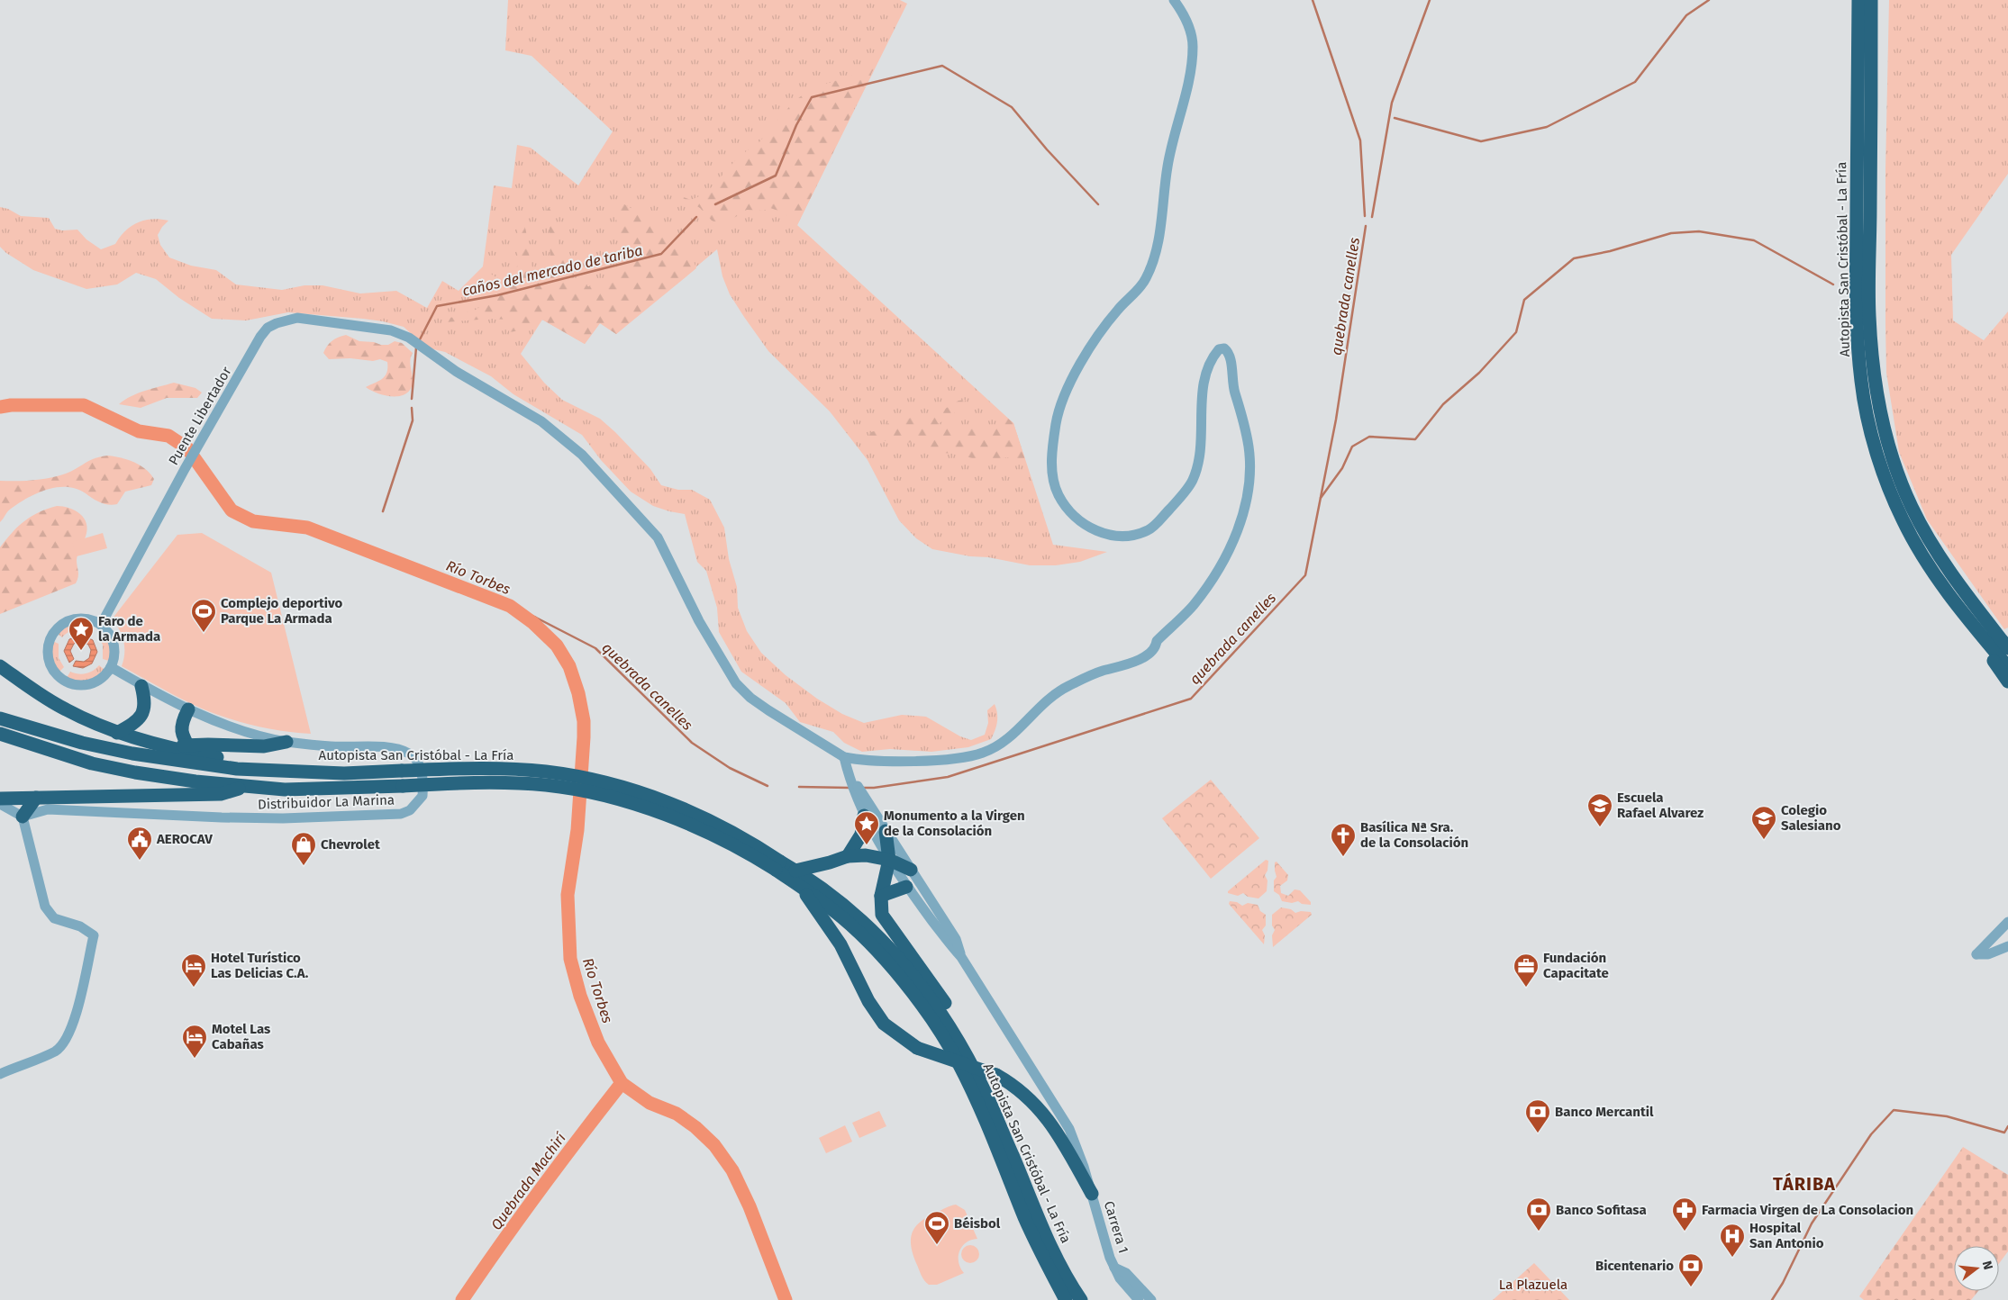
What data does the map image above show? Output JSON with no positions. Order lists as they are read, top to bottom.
{
  "streets": {
    "highway": ["Autopista San Cristóbal - La Fría"],
    "street": ["Puente Libertador", "Distribuidor La Marina", "Carrera 1"]
  },
  "crossings": [
    ["Puente Libertador", "Distribuidor La Marina"]
  ],
  "districts": ["TÁRIBA"],
  "water": [
    "caños del mercado de tariba",
    "quebrada canelles",
    "Río Torbes",
    "Quebrada Machirí"
  ],
  "parks": ["La Plazuela"],
  "places": {
    "sports": ["Complejo deportivo Parque La Armada", "Béisbol"],
    "place": ["Faro de la Armada", "Monumento a la Virgen de la Consolación"],
    "school or university": ["Escuela Rafael Alvarez", "Colegio Salesiano"],
    "church": ["Basílica Nª Sra. de la Consolación"],
    "public building": ["AEROCAV"],
    "shop": ["Chevrolet"],
    "hotel": ["Hotel Turístico Las Delicias C.A.", "Motel Las Cabañas"],
    "office": ["Fundación Capacitate"],
    "bank": ["Banco Mercantil", "Banco Sofitasa", "Bicentenario"],
    "pharmacy": ["Farmacia Virgen de La Consolacion"],
    "hospital": ["Hospital San Antonio"]
  },
  "north": "right"
}
